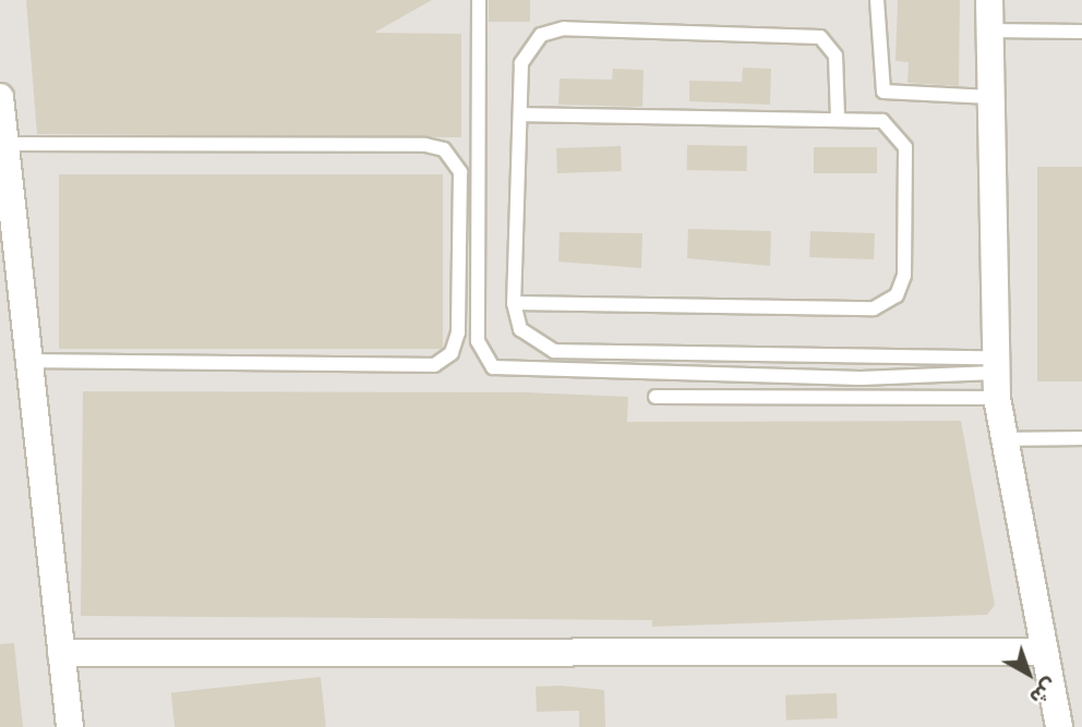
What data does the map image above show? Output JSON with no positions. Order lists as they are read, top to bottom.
{
  "north": "bottom right"
}
